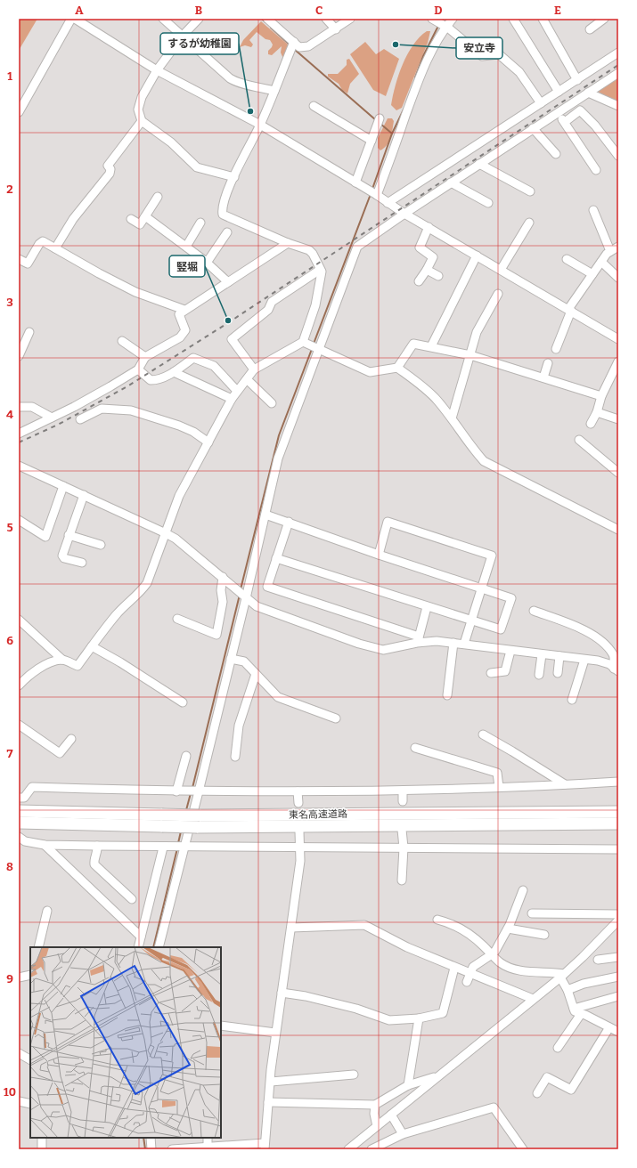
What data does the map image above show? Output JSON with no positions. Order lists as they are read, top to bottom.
{
  "streets": {
    "highway": ["東名高速道路"]
  },
  "places": ["安立寺", "するが幼稚園", "竪堀"],
  "grid": {
    "columns": [
      "A",
      "B",
      "C",
      "D",
      "E"
    ],
    "rows": [
      "1",
      "2",
      "3",
      "4",
      "5",
      "6",
      "7",
      "8",
      "9",
      "10"
    ]
  }
}
